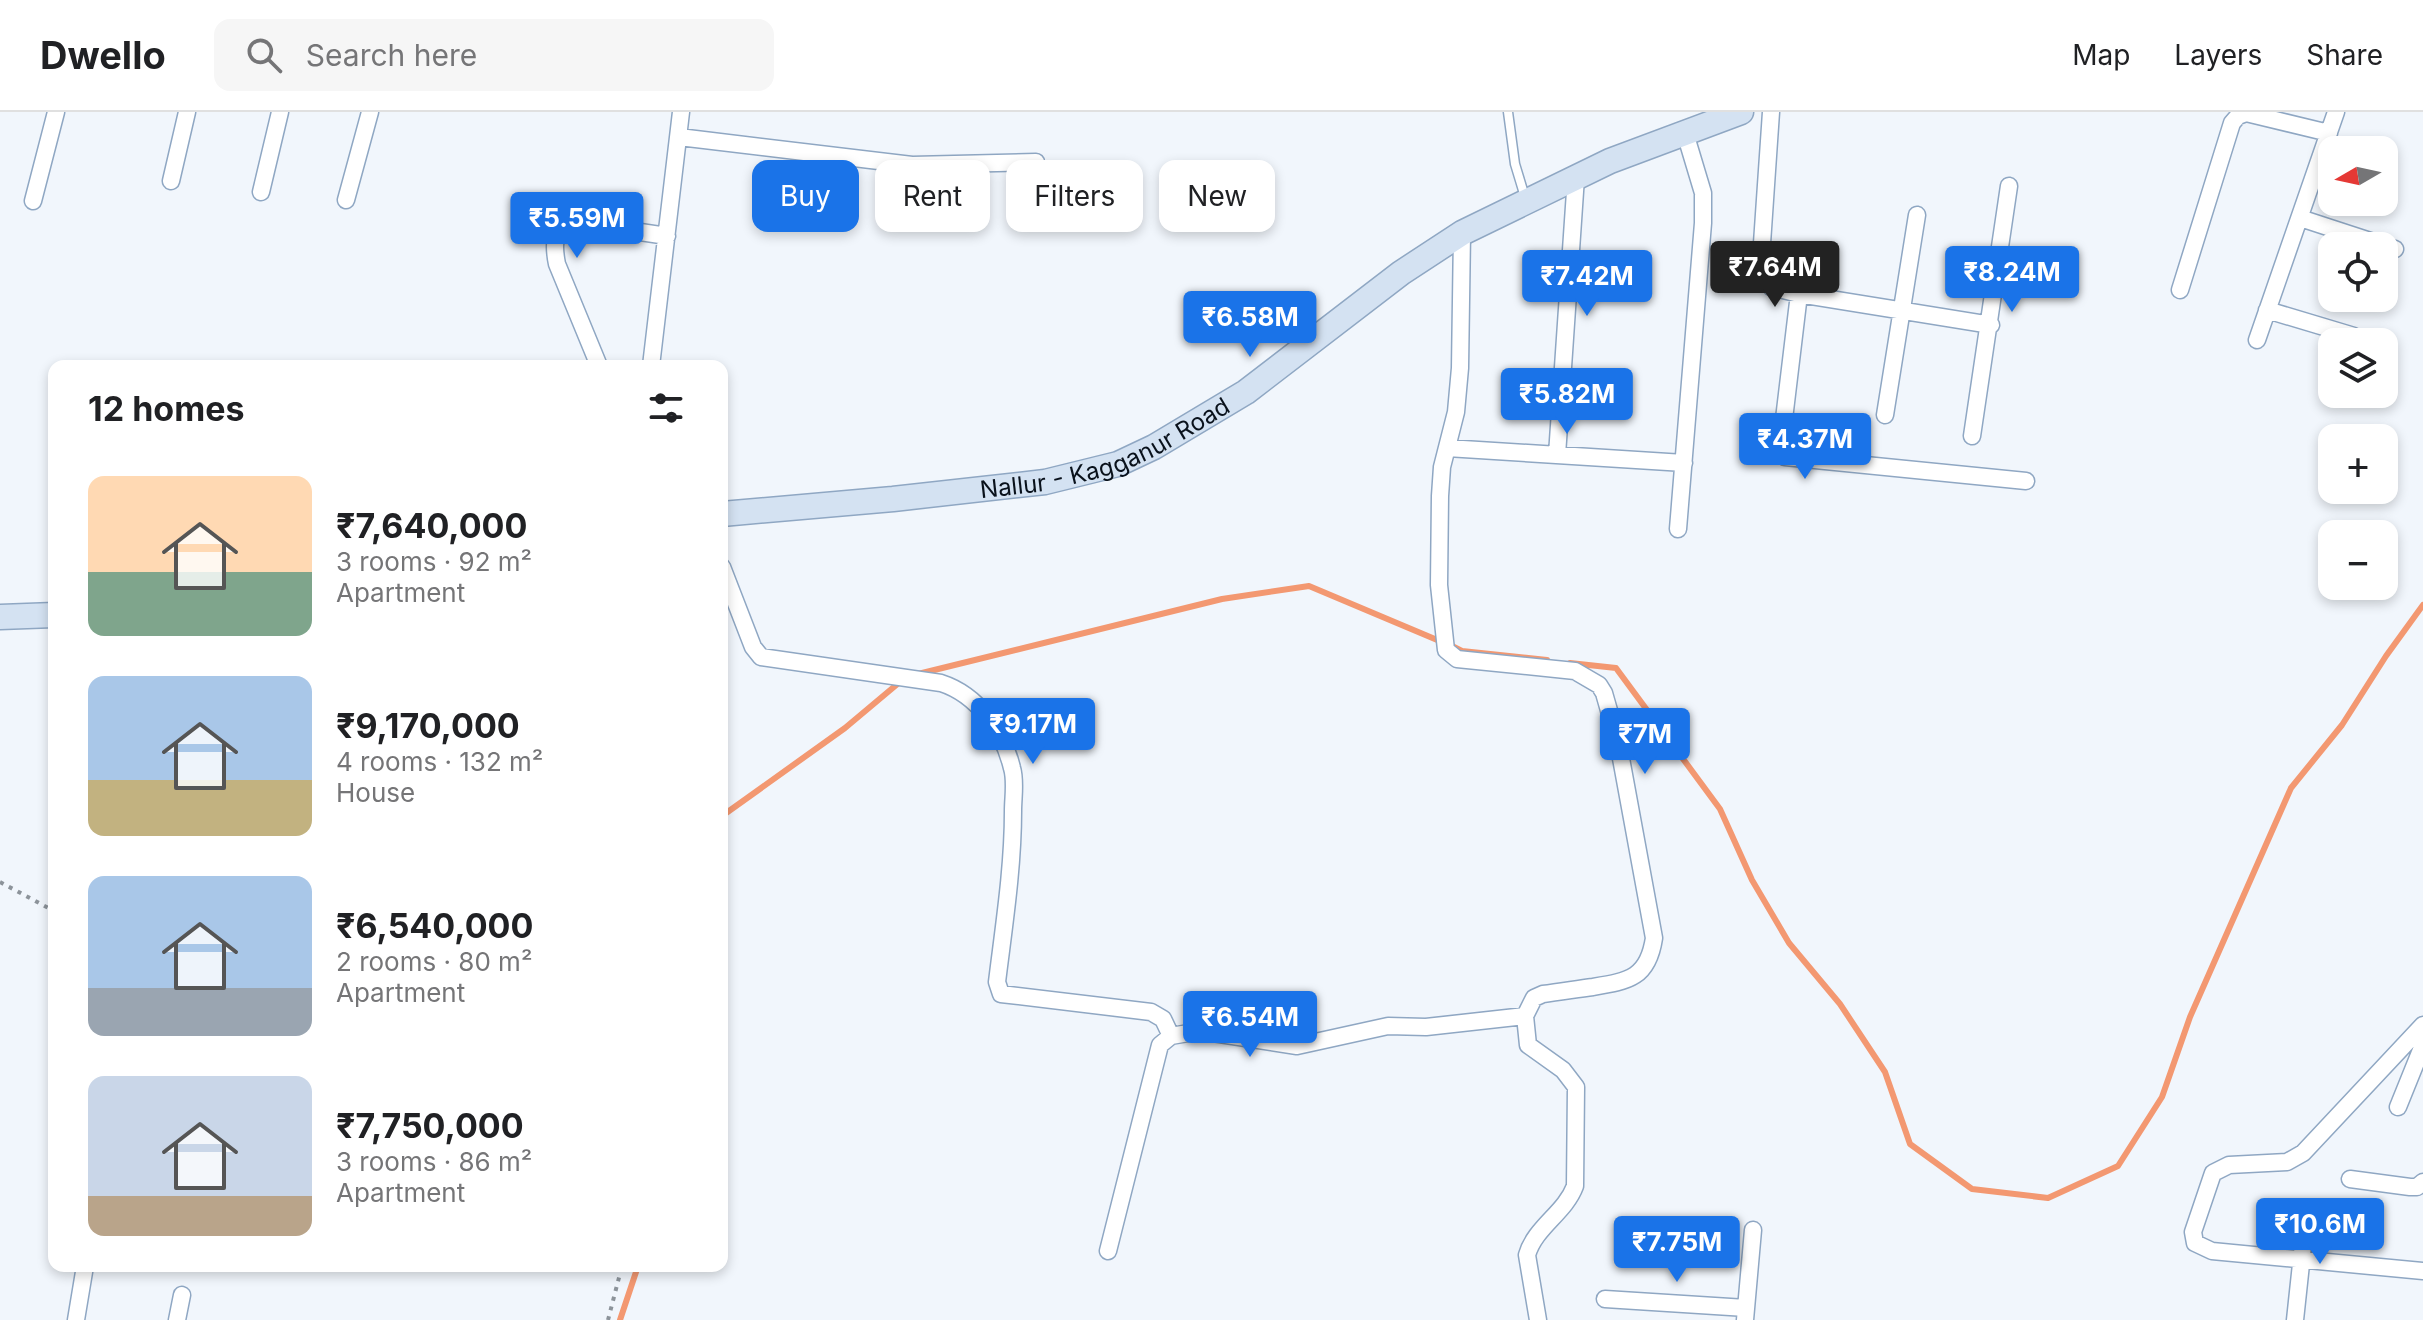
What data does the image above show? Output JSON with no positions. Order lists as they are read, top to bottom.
{
  "streets": {
    "main road": ["Nallur - Kagganur Road"]
  },
  "north": "left",
  "page": {
    "header": "Dwello",
    "search": "Search here",
    "nav": ["Map", "Layers", "Share"],
    "map_buttons": ["+", "−"],
    "chip": [
      "Buy",
      "Rent",
      "Filters",
      "New"
    ],
    "price": [
      "₹5.59M",
      "₹7.64M",
      "₹8.24M",
      "₹7.42M",
      "₹6.58M",
      "₹5.82M",
      "₹4.37M",
      "₹9.17M",
      "₹7M",
      "₹6.54M",
      "₹10.6M",
      "₹7.75M"
    ],
    "heading": "12 homes",
    "list": [
      {
        "name": "₹7,640,000",
        "note": "3 rooms · 92 m² · Apartment"
      },
      {
        "name": "₹9,170,000",
        "note": "4 rooms · 132 m² · House"
      },
      {
        "name": "₹6,540,000",
        "note": "2 rooms · 80 m² · Apartment"
      },
      {
        "name": "₹7,750,000",
        "note": "3 rooms · 86 m² · Apartment"
      }
    ]
  }
}
